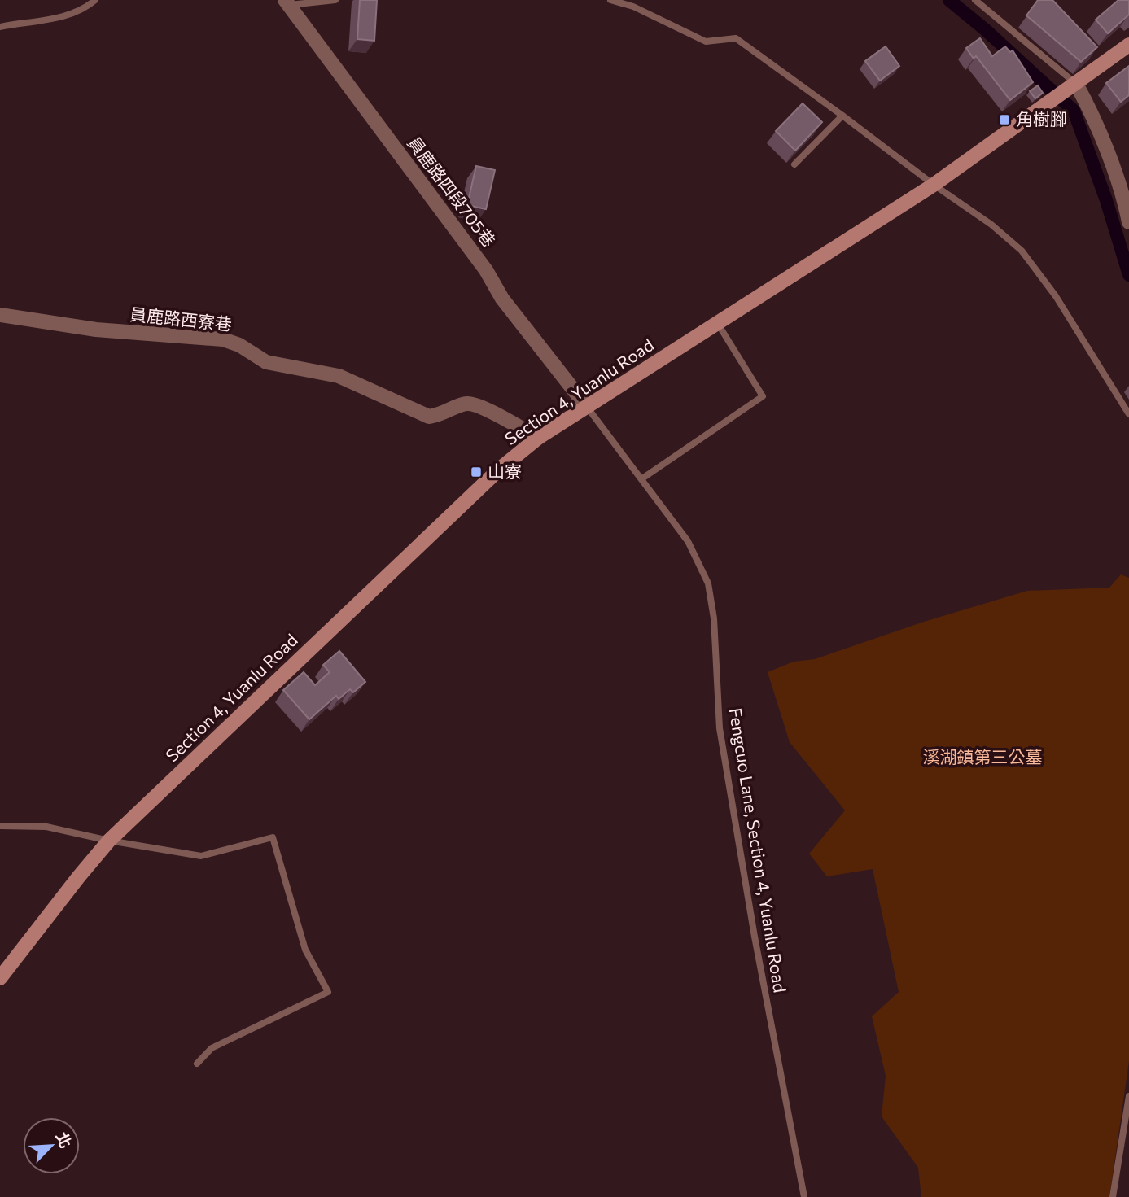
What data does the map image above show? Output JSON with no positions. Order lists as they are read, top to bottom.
{
  "streets": {
    "main road": ["Section 4, Yuanlu Road"],
    "street": ["員鹿路四段705巷", "員鹿路西寮巷"],
    "lane": ["Fengcuo Lane, Section 4, Yuanlu Road"]
  },
  "crossings": [
    ["員鹿路四段705巷", "Section 4, Yuanlu Road"],
    ["員鹿路四段705巷", "Fengcuo Lane, Section 4, Yuanlu Road"],
    ["員鹿路西寮巷", "Section 4, Yuanlu Road"],
    ["Section 4, Yuanlu Road", "Fengcuo Lane, Section 4, Yuanlu Road"]
  ],
  "parks": ["溪湖鎮第三公墓"],
  "places": {
    "transit": ["角樹腳", "山寮"]
  },
  "north": "top right"
}
